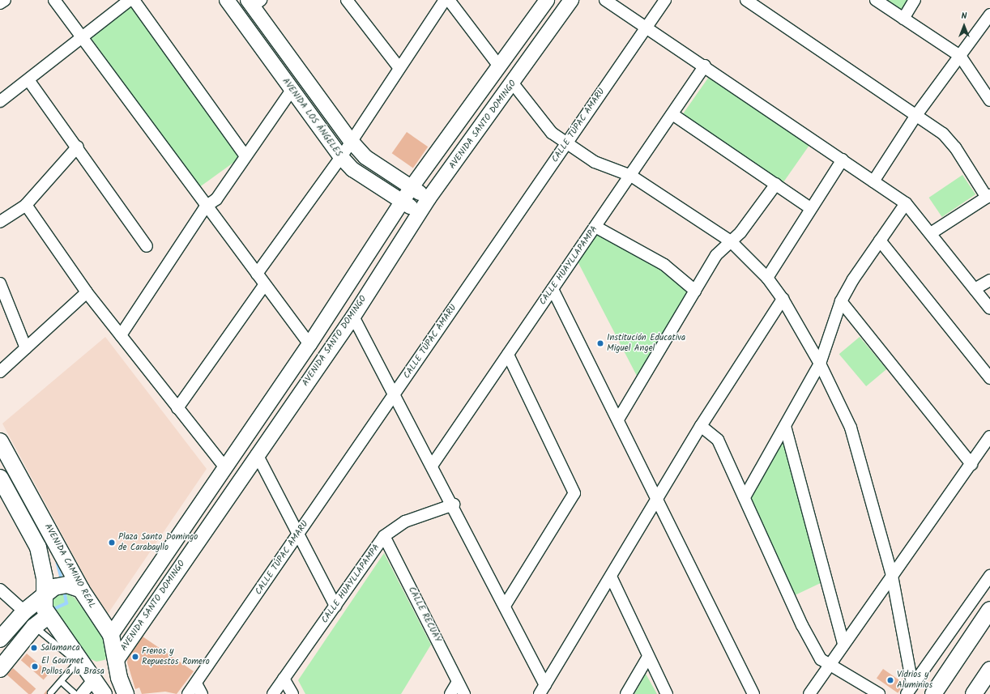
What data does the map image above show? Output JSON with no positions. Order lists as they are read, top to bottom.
{
  "streets": {
    "main road": ["AVENIDA SANTO DOMINGO", "AVENIDA CAMINO REAL"],
    "street": [
      "AVENIDA LOS ÁNGELES",
      "CALLE TÚPAC AMARU",
      "CALLE HUAYLLAPAMPA",
      "CALLE RECUAY"
    ]
  },
  "crossings": [
    ["AVENIDA LOS ÁNGELES", "AVENIDA SANTO DOMINGO"],
    ["AVENIDA SANTO DOMINGO", "AVENIDA CAMINO REAL"],
    ["CALLE HUAYLLAPAMPA", "CALLE RECUAY"]
  ],
  "places": [
    "Institución Educativa Miguel Angel",
    "Plaza Santo Domingo de Carabayllo",
    "Salamanca",
    "Frenos y Repuestos Romero",
    "El Gourmet Pollos a la Brasa",
    "Vidrios y Aluminios"
  ],
  "north": "top"
}
